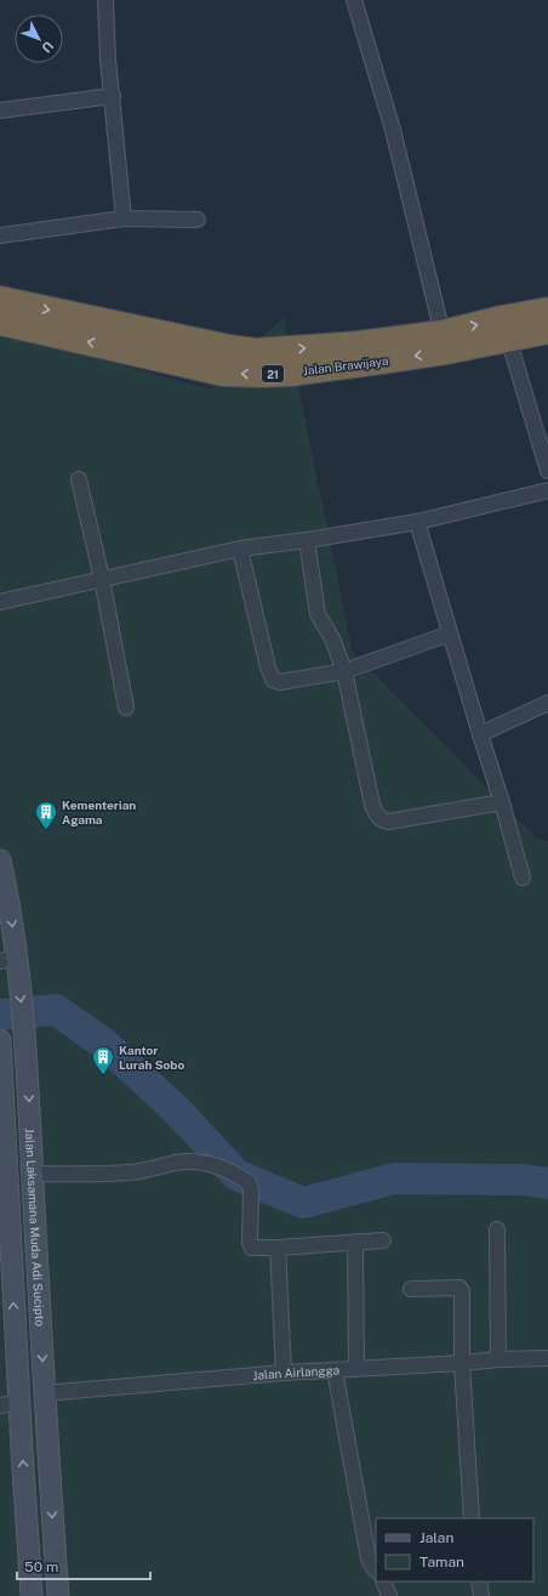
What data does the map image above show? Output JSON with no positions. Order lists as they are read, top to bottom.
{
  "streets": {
    "highway": ["Jalan Brawijaya", "21"],
    "main road": ["Jalan Laksamana Muda Adi Sucipto"],
    "street": ["Jalan Airlangga"]
  },
  "crossings": [
    ["Jalan Laksamana Muda Adi Sucipto", "Jalan Airlangga"]
  ],
  "places": {
    "building": ["Kementerian Agama", "Kantor Lurah Sobo"]
  },
  "legend": ["Jalan", "Taman"],
  "scale_bar": "50 m",
  "north": "bottom right"
}
